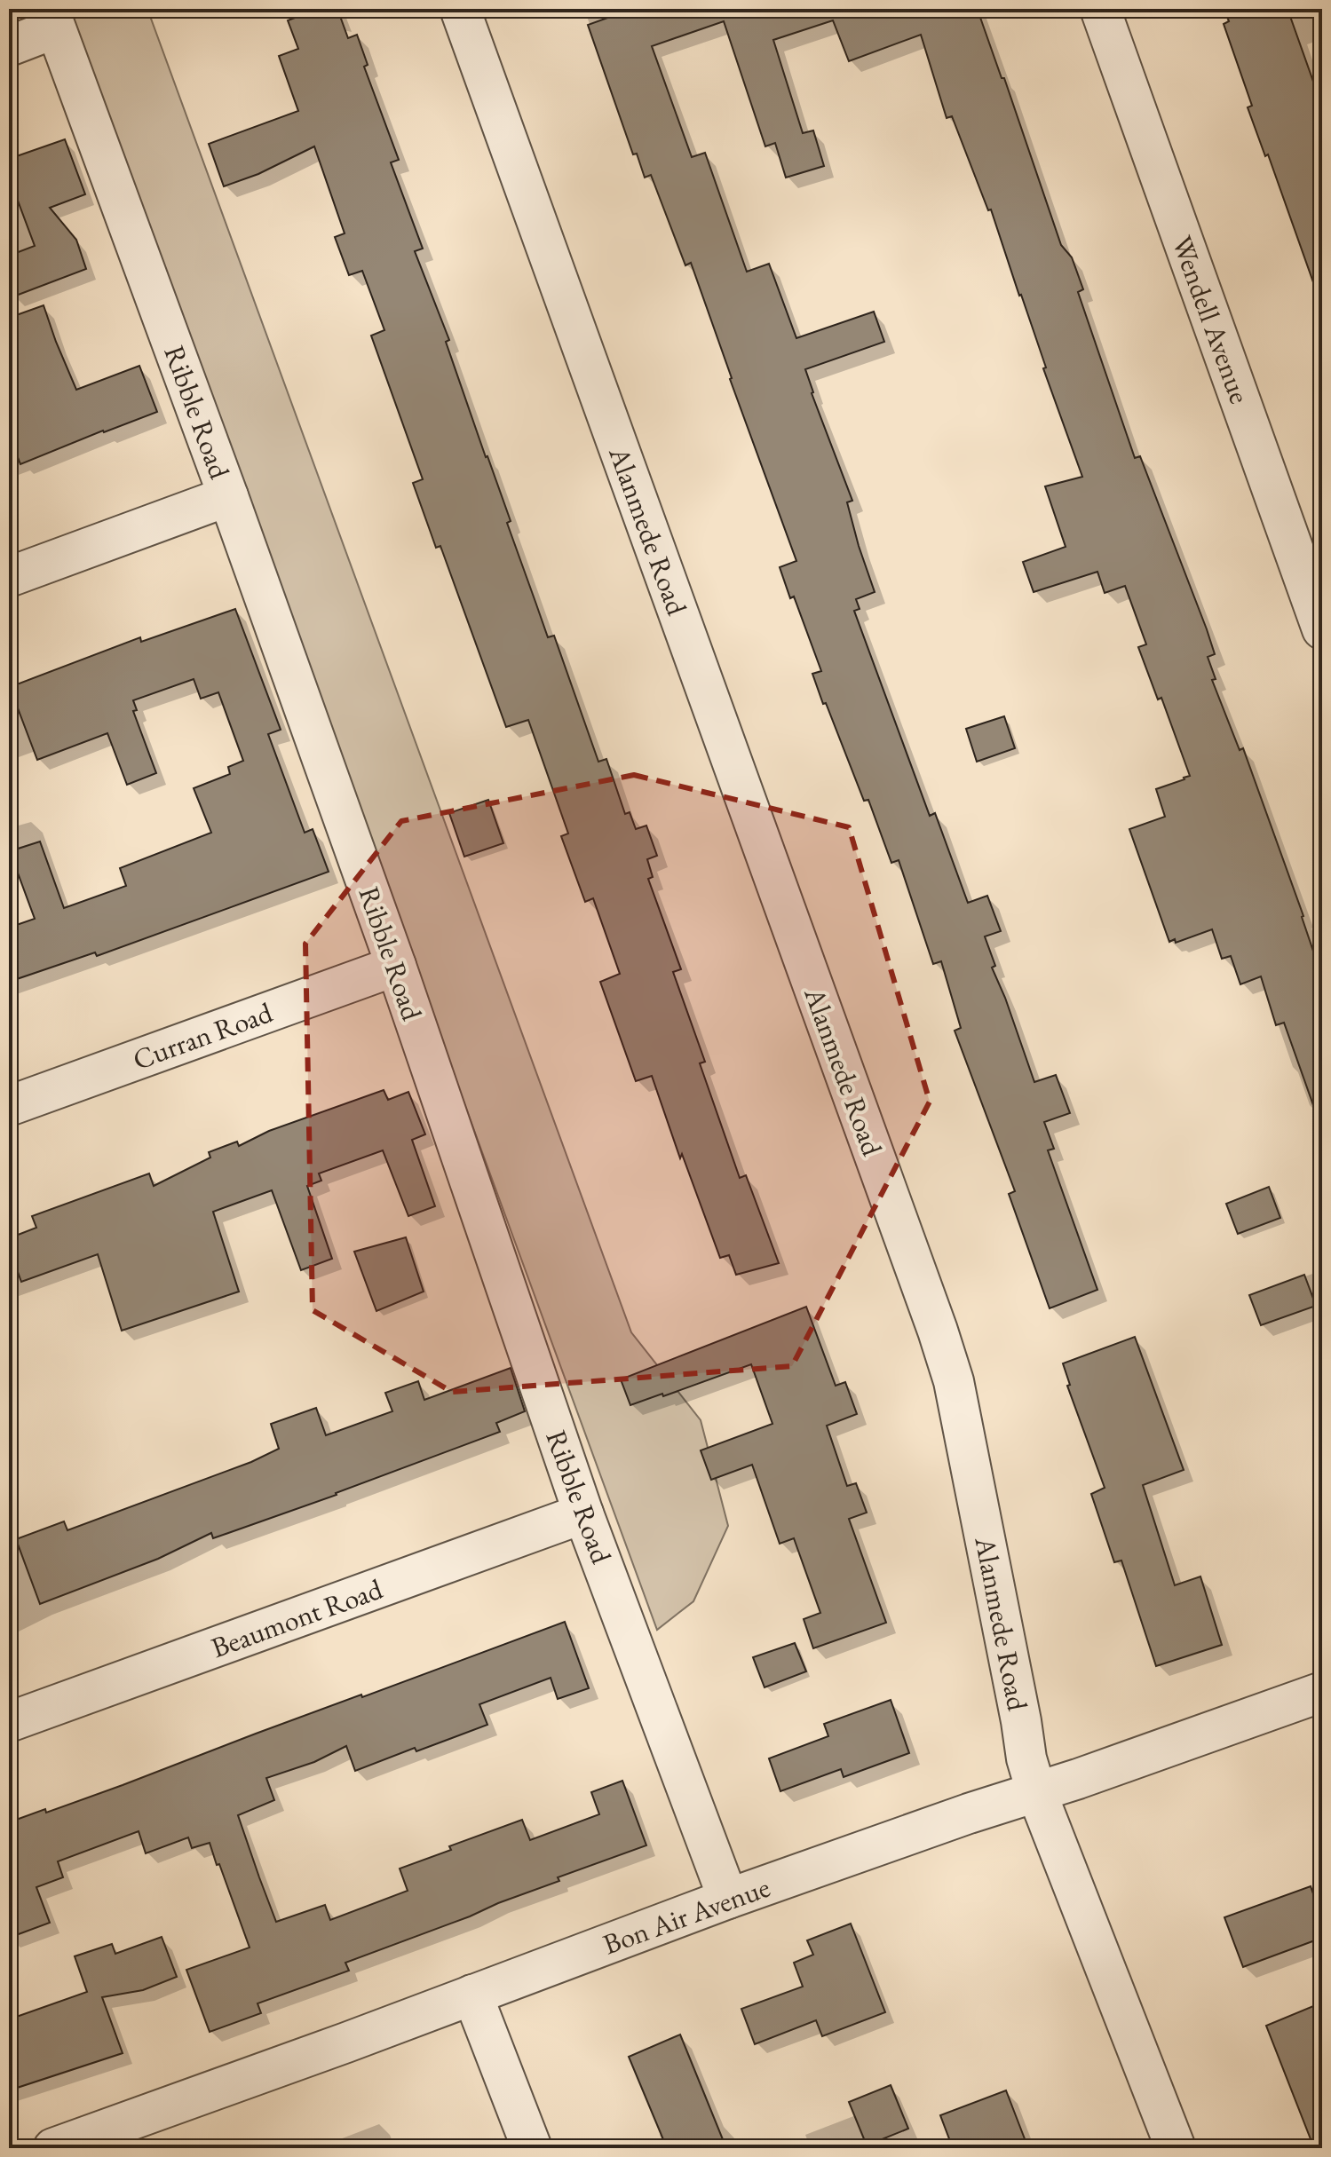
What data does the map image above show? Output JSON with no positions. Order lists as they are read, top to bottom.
{
  "streets": {
    "street": [
      "Wendell Avenue",
      "Ribble Road",
      "Alanmede Road",
      "Curran Road",
      "Beaumont Road",
      "Bon Air Avenue"
    ]
  },
  "crossings": [
    ["Ribble Road", "Curran Road"],
    ["Ribble Road", "Beaumont Road"],
    ["Ribble Road", "Bon Air Avenue"],
    ["Alanmede Road", "Bon Air Avenue"]
  ]
}
